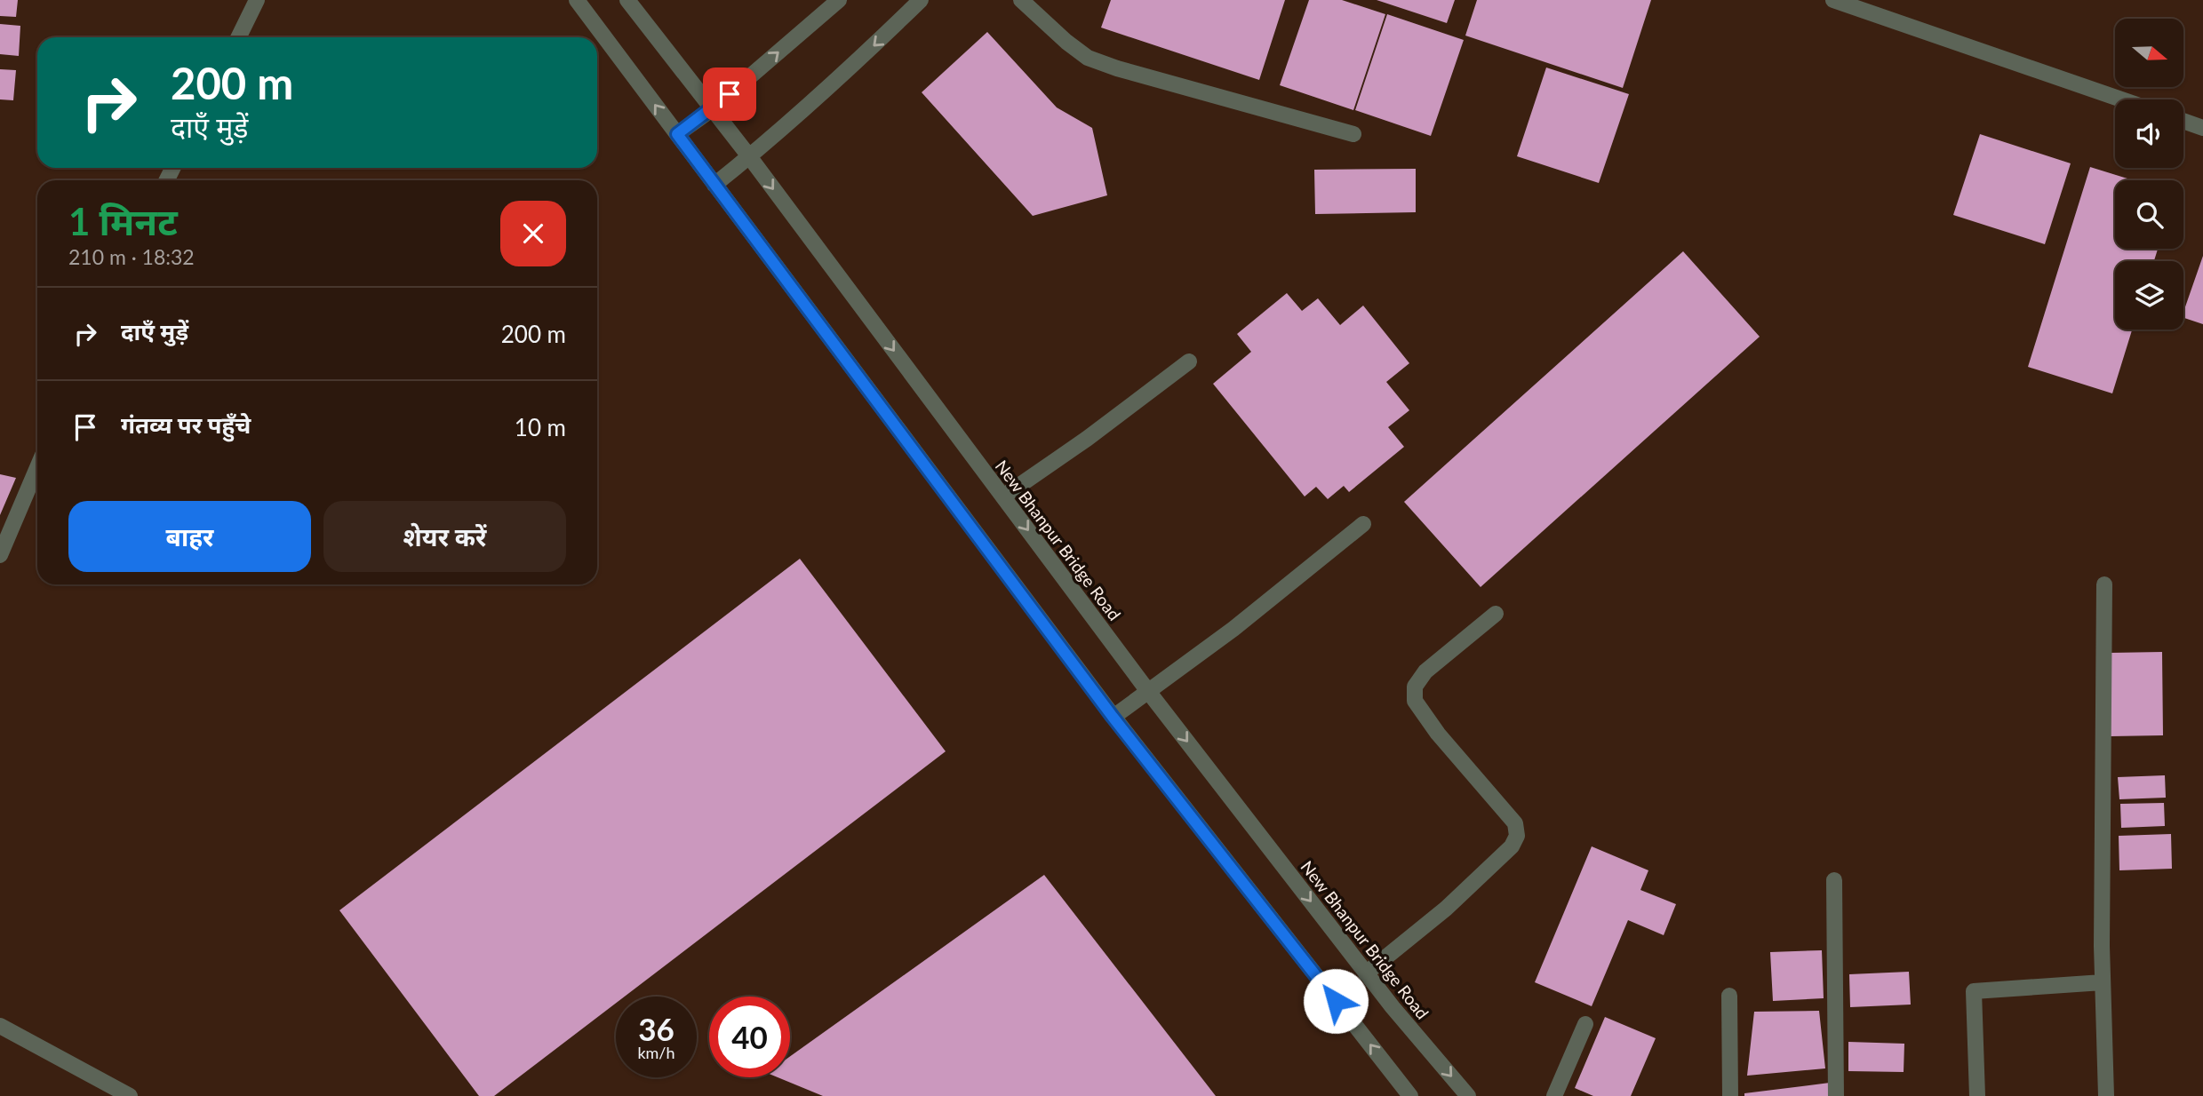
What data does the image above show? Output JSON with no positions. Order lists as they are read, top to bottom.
{
  "streets": {
    "street": ["New Bhanpur Bridge Road"]
  },
  "north": "right",
  "page": {
    "turn": ["200 m", "दाएँ मुड़ें"],
    "heading": ["1 मिनट", "210 m · 18:32"],
    "list": [
      {
        "name": "दाएँ मुड़ें",
        "value": "200 m"
      },
      {
        "name": "गंतव्य पर पहुँचे",
        "value": "10 m"
      }
    ],
    "buttons": ["बाहर", "शेयर करें"],
    "speed": "36 km/h",
    "limit": "40"
  }
}
